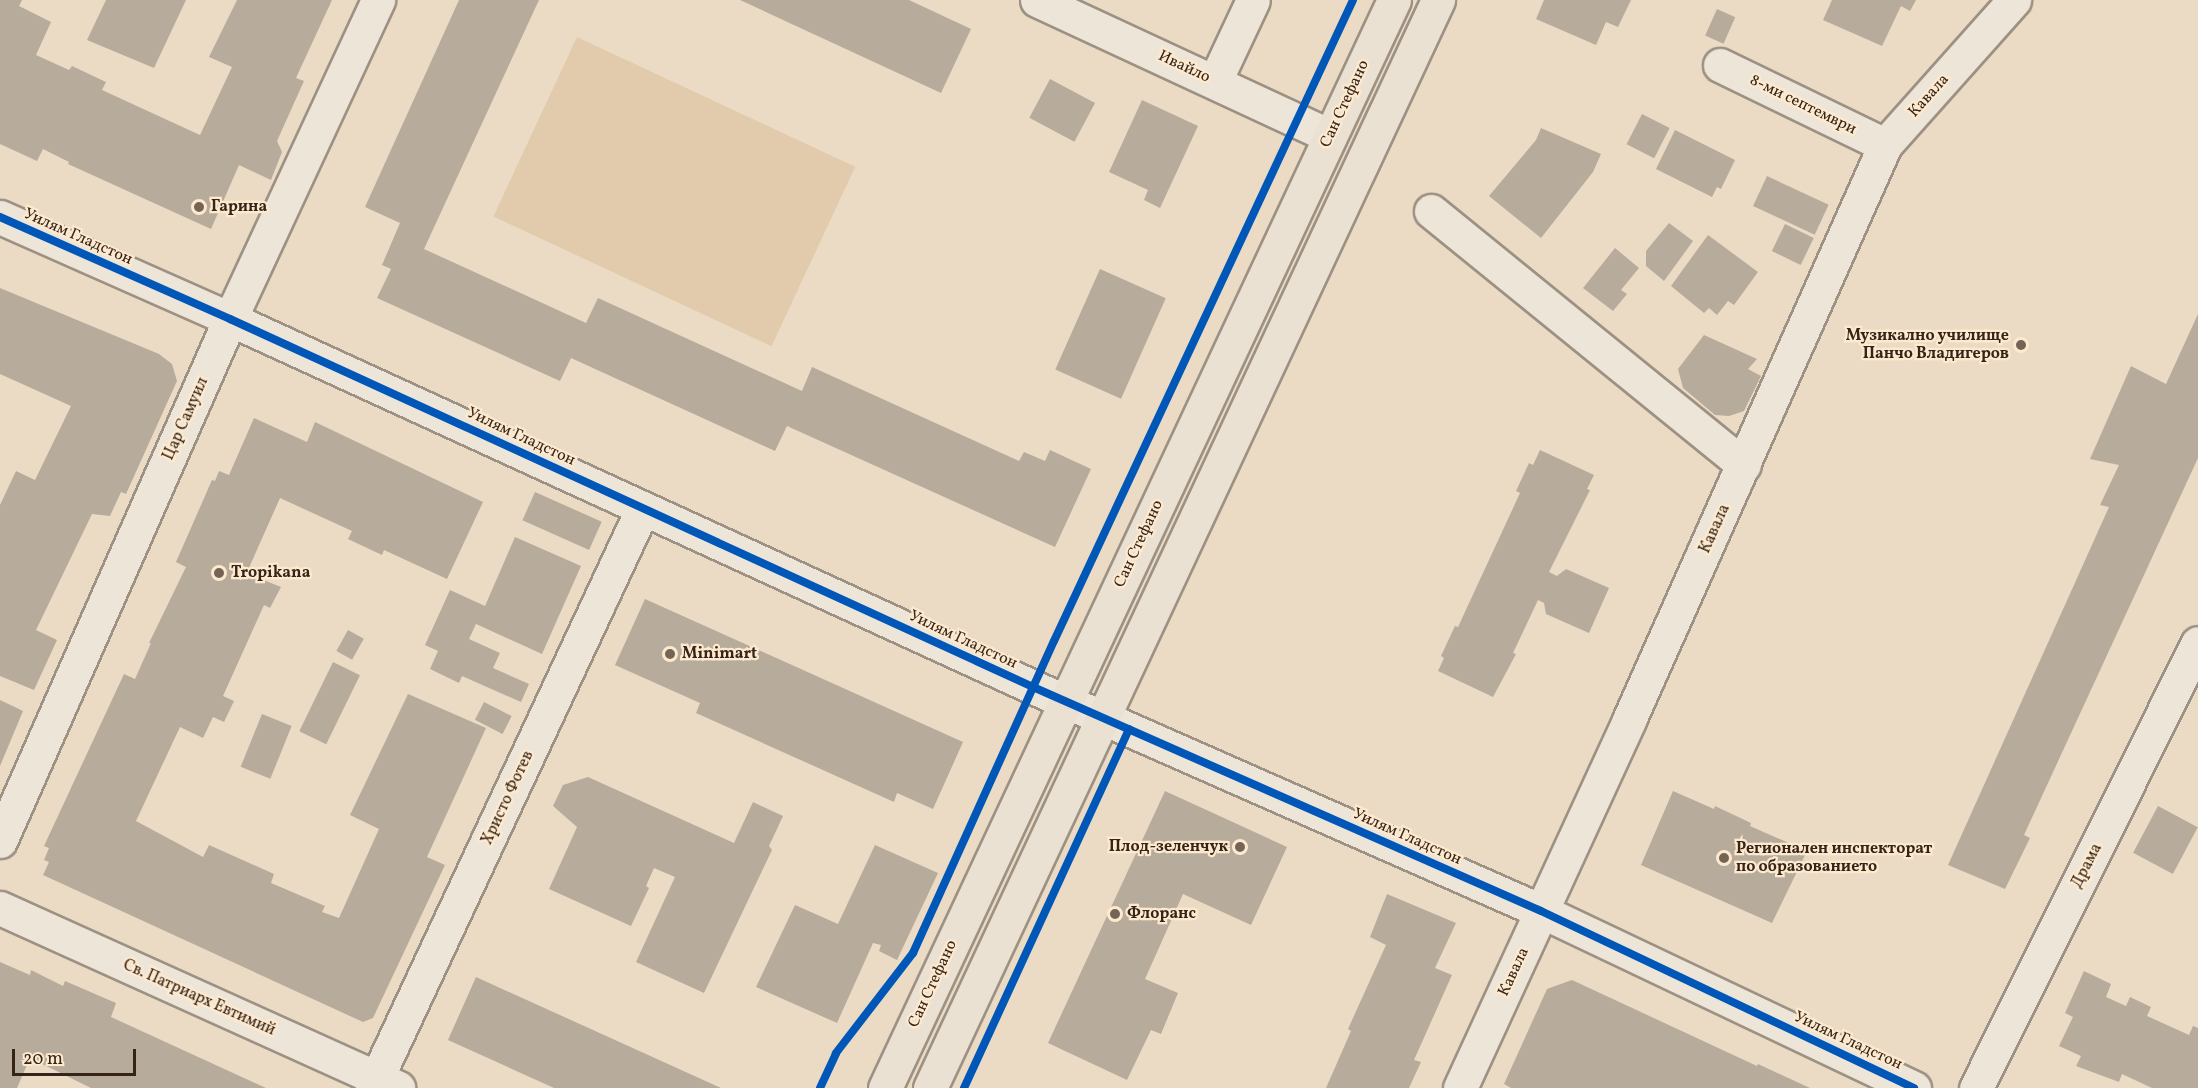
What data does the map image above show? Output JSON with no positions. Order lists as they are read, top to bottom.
{
  "streets": {
    "main road": ["Сан Стефано"],
    "street": [
      "Ивайло",
      "Кавала",
      "8-ми септември",
      "Уилям Гладстон",
      "Цар Самуил",
      "Христо Фотев",
      "Драма",
      "Св. Патриарх Евтимий"
    ]
  },
  "crossings": [
    ["Ивайло", "Сан Стефано"],
    ["Кавала", "8-ми септември"],
    ["Кавала", "Уилям Гладстон"],
    ["Сан Стефано", "Уилям Гладстон"],
    ["Уилям Гладстон", "Цар Самуил"],
    ["Уилям Гладстон", "Христо Фотев"],
    ["Христо Фотев", "Св. Патриарх Евтимий"]
  ],
  "places": [
    "Гарина",
    "Музикално училище Панчо Владигеров",
    "Tropikana",
    "Minimart",
    "Плод-зеленчук",
    "Регионален инспекторат по образованието",
    "Флоранс"
  ],
  "scale_bar": "20 m"
}
